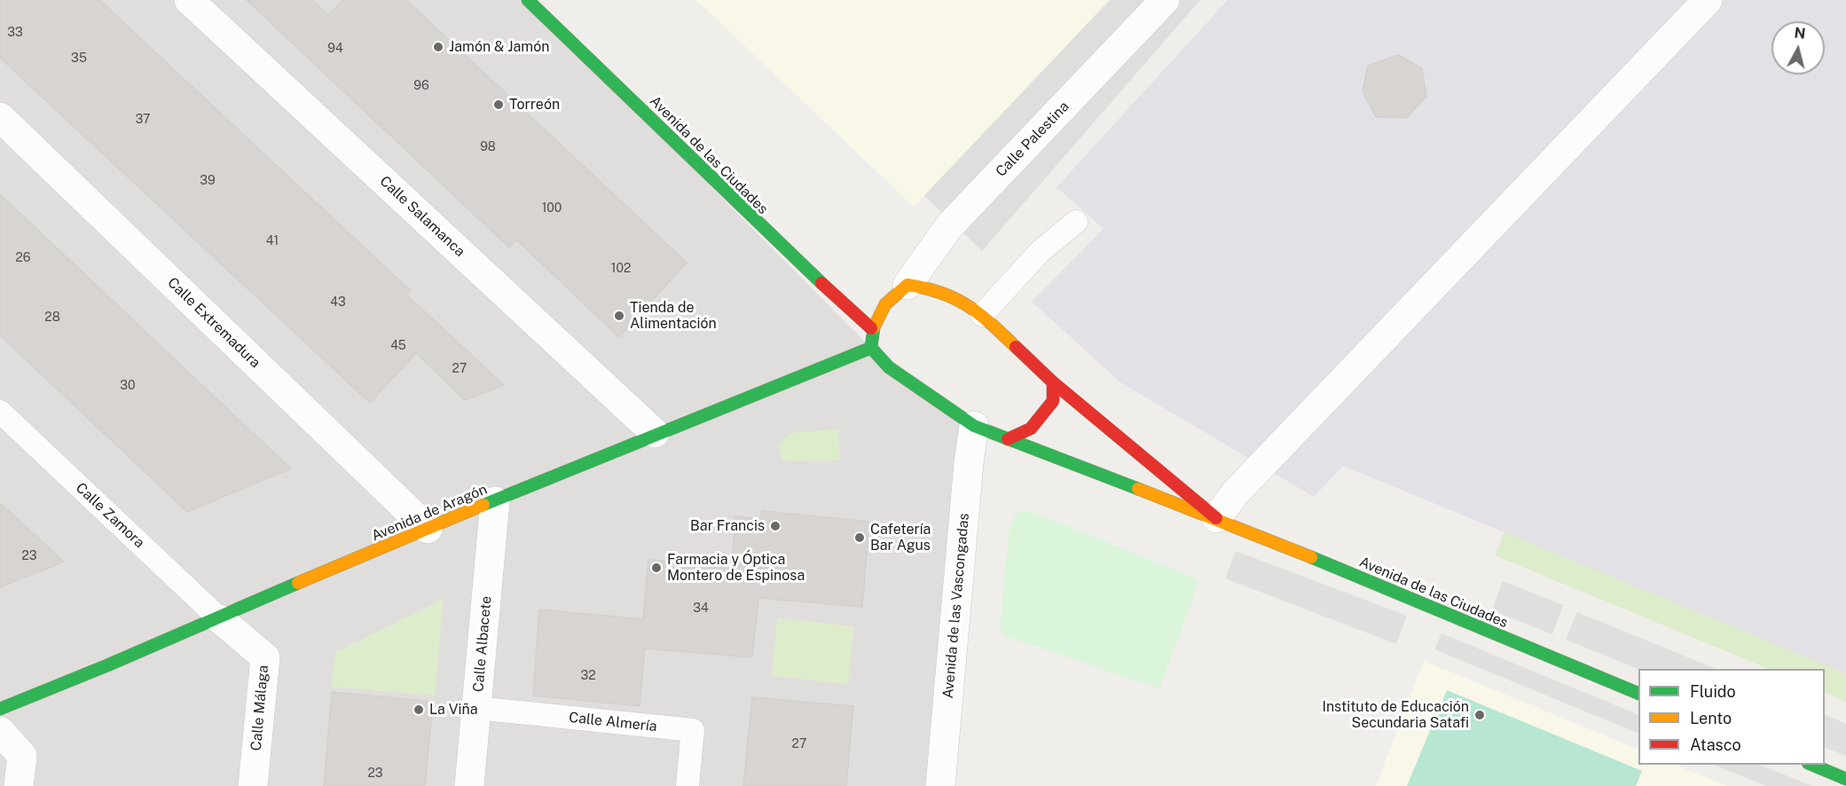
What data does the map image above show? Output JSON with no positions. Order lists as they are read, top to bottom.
{
  "streets": {
    "street": [
      "Calle Palestina",
      "Avenida de las Ciudades",
      "Calle Salamanca",
      "Calle Extremadura",
      "Avenida de Aragón",
      "Avenida de las Vascongadas",
      "Calle Albacete",
      "Calle Málaga"
    ],
    "lane": ["Calle Zamora", "Calle Almería"]
  },
  "crossings": [
    ["Calle Palestina", "Avenida de las Ciudades"],
    ["Avenida de las Ciudades", "Avenida de Aragón"],
    ["Avenida de las Ciudades", "Avenida de las Vascongadas"],
    ["Calle Salamanca", "Avenida de Aragón"],
    ["Calle Extremadura", "Avenida de Aragón"],
    ["Avenida de Aragón", "Calle Zamora"],
    ["Avenida de Aragón", "Calle Albacete"],
    ["Avenida de Aragón", "Calle Málaga"],
    ["Calle Zamora", "Calle Málaga"],
    ["Calle Albacete", "Calle Almería"]
  ],
  "places": [
    "Jamón & Jamón",
    "Torreón",
    "Tienda de Alimentación",
    "Bar Francis",
    "Cafetería Bar Agus",
    "Farmacia y Óptica Montero de Espinosa",
    "La Viña",
    "Instituto de Educación Secundaria Satafi"
  ],
  "house_numbers": [
    "33",
    "94",
    "35",
    "96",
    "37",
    "98",
    "39",
    "100",
    "41",
    "26",
    "102",
    "43",
    "28",
    "45",
    "27",
    "30",
    "23",
    "34",
    "32",
    "27",
    "23"
  ],
  "legend": ["Fluido", "Lento", "Atasco"],
  "north": "top"
}
